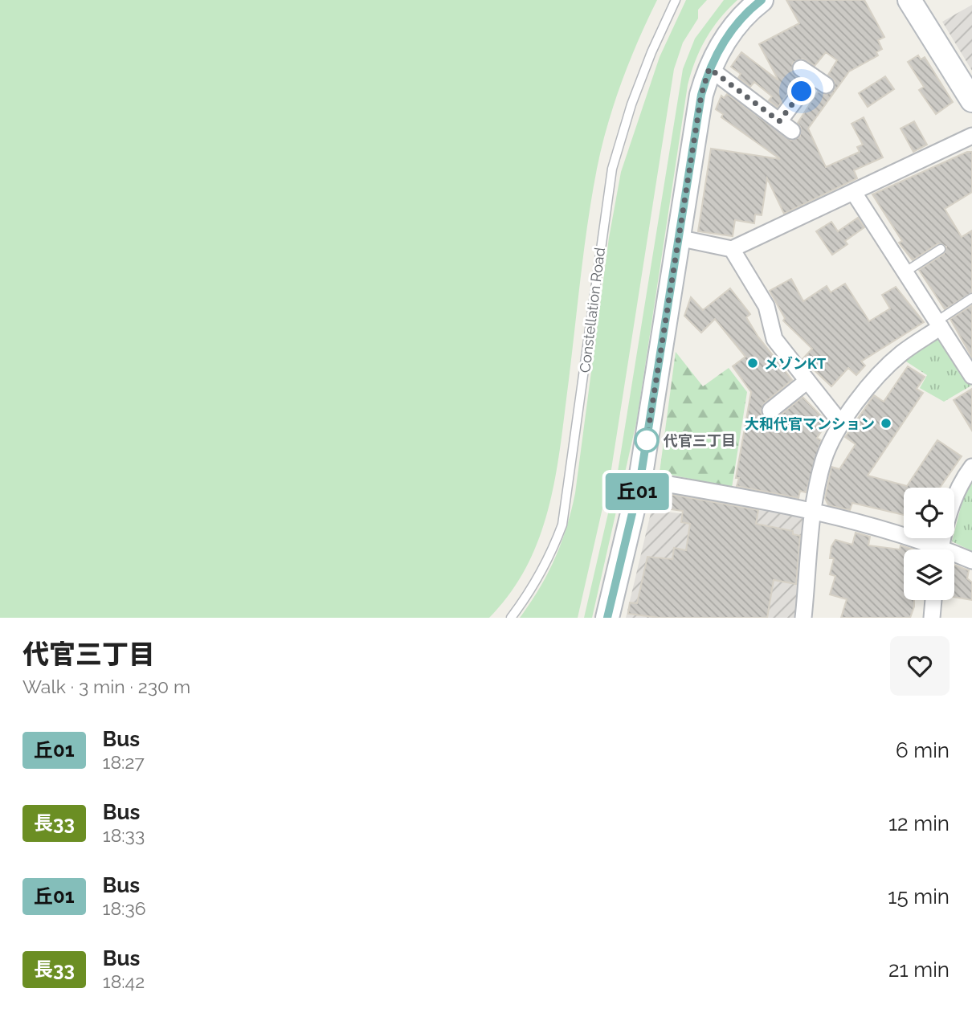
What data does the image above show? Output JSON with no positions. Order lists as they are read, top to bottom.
{
  "streets": {
    "lane": ["Constellation Road"]
  },
  "places": ["メゾンKT", "大和代官マンション", "代官三丁目"],
  "lines": ["bus line 丘01"],
  "page": {
    "on_map": "丘01",
    "heading": ["代官三丁目", "Walk · 3 min · 230 m"],
    "list": [
      {
        "mark": "丘01",
        "name": "Bus",
        "note": "18:27",
        "value": "6 min"
      },
      {
        "mark": "長33",
        "name": "Bus",
        "note": "18:33",
        "value": "12 min"
      },
      {
        "mark": "丘01",
        "name": "Bus",
        "note": "18:36",
        "value": "15 min"
      },
      {
        "mark": "長33",
        "name": "Bus",
        "note": "18:42",
        "value": "21 min"
      }
    ]
  }
}
